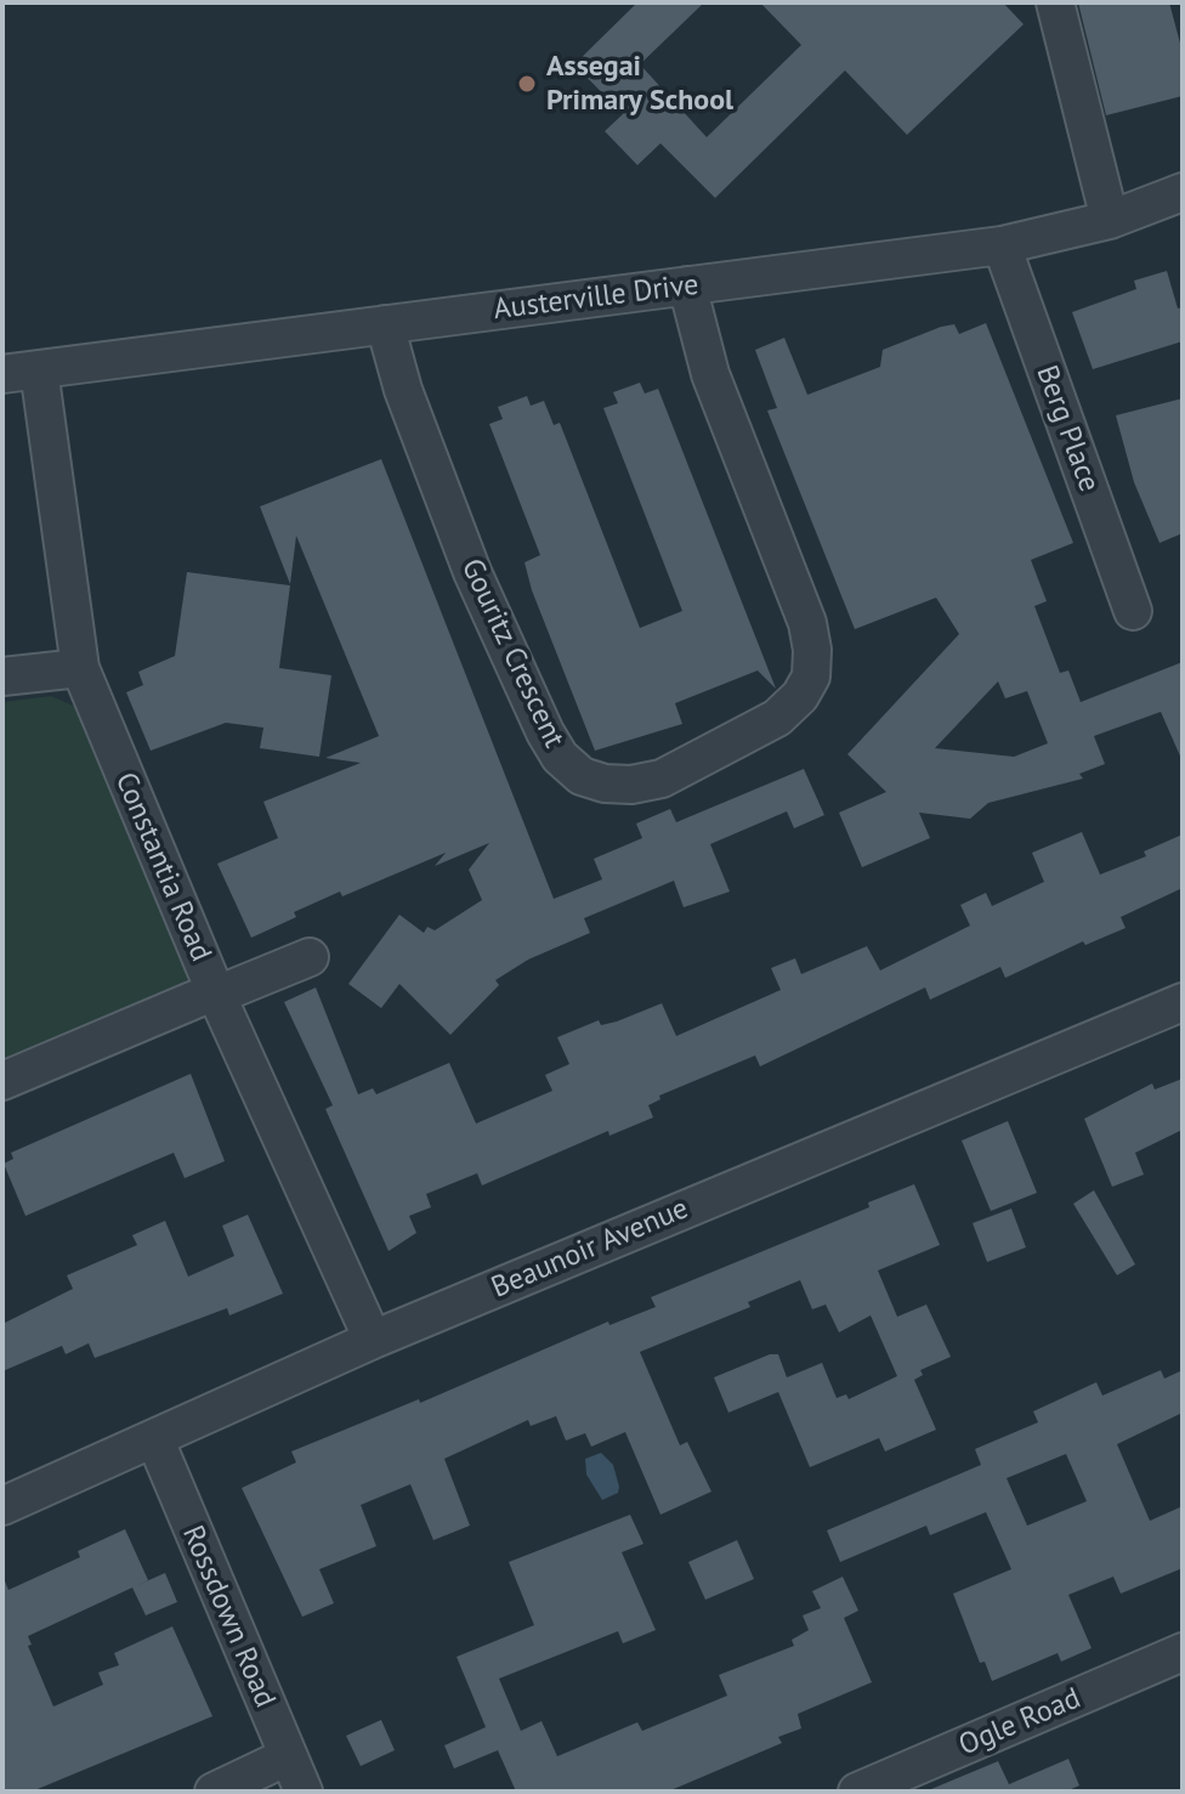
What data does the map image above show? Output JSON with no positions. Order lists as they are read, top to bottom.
{
  "streets": {
    "street": [
      "Austerville Drive",
      "Berg Place",
      "Gouritz Crescent",
      "Constantia Road",
      "Beaunoir Avenue",
      "Rossdown Road",
      "Ogle Road"
    ]
  },
  "crossings": [
    ["Austerville Drive", "Berg Place"],
    ["Austerville Drive", "Gouritz Crescent"],
    ["Austerville Drive", "Constantia Road"],
    ["Constantia Road", "Beaunoir Avenue"],
    ["Beaunoir Avenue", "Rossdown Road"]
  ],
  "places": ["Assegai Primary School"]
}
